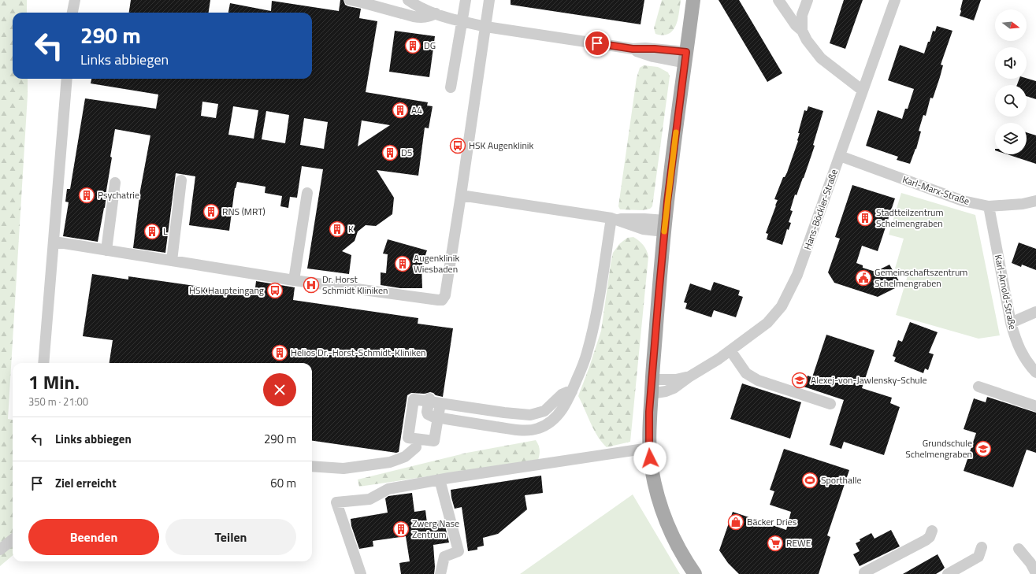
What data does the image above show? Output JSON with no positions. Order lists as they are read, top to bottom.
{
  "streets": {
    "street": ["Karl-Marx-Straße", "Hans-Böckler-Straße", "Karl-Arnold-Straße"]
  },
  "crossings": [
    ["Karl-Marx-Straße", "Hans-Böckler-Straße"],
    ["Karl-Marx-Straße", "Karl-Arnold-Straße"]
  ],
  "places": {
    "building": [
      "DG",
      "A4",
      "D5",
      "Psychatrie",
      "RNS (MRT)",
      "Stadtteilzentrum Schelmengraben",
      "K",
      "L",
      "Augenklinik Wiesbaden",
      "Helios Dr.-Horst-Schmidt-Kliniken",
      "Zwerg Nase Zentrum"
    ],
    "bus stop": ["HSK Augenklinik", "HSK Haupteingang"],
    "public building": ["Gemeinschaftszentrum Schelmengraben"],
    "hospital": ["Dr. Horst Schmidt Kliniken"],
    "school or university": ["Alexej-von-Jawlensky-Schule", "Grundschule Schelmengraben"],
    "sports": ["Sporthalle"],
    "shop": ["Bäcker Dries"],
    "supermarket": ["REWE"]
  },
  "north": "right",
  "page": {
    "turn": ["290 m", "Links abbiegen"],
    "heading": ["1 Min.", "350 m · 21:00"],
    "list": [
      {
        "name": "Links abbiegen",
        "value": "290 m"
      },
      {
        "name": "Ziel erreicht",
        "value": "60 m"
      }
    ],
    "buttons": ["Beenden", "Teilen"]
  }
}
